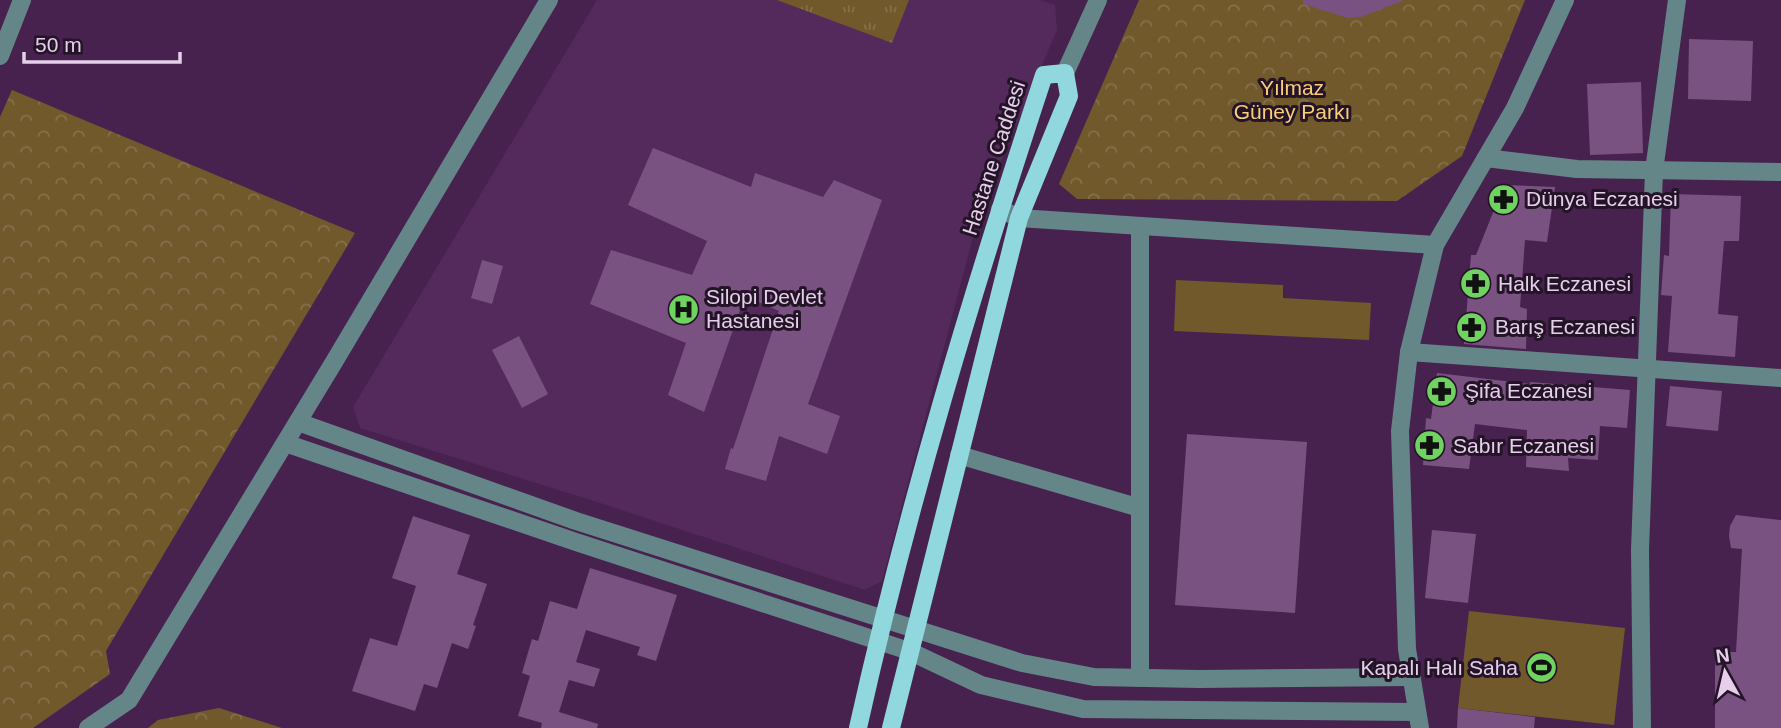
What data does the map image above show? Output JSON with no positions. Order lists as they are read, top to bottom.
{
  "streets": {
    "main road": ["Hastane Caddesi"]
  },
  "parks": ["Yılmaz Güney Parkı"],
  "places": {
    "pharmacy": [
      "Dünya Eczanesi",
      "Halk Eczanesi",
      "Barış Eczanesi",
      "Şifa Eczanesi",
      "Sabır Eczanesi"
    ],
    "hospital": ["Silopi Devlet Hastanesi"],
    "sports": ["Kapalı Halı Saha"]
  },
  "scale_bar": "50 m",
  "north": "top"
}
